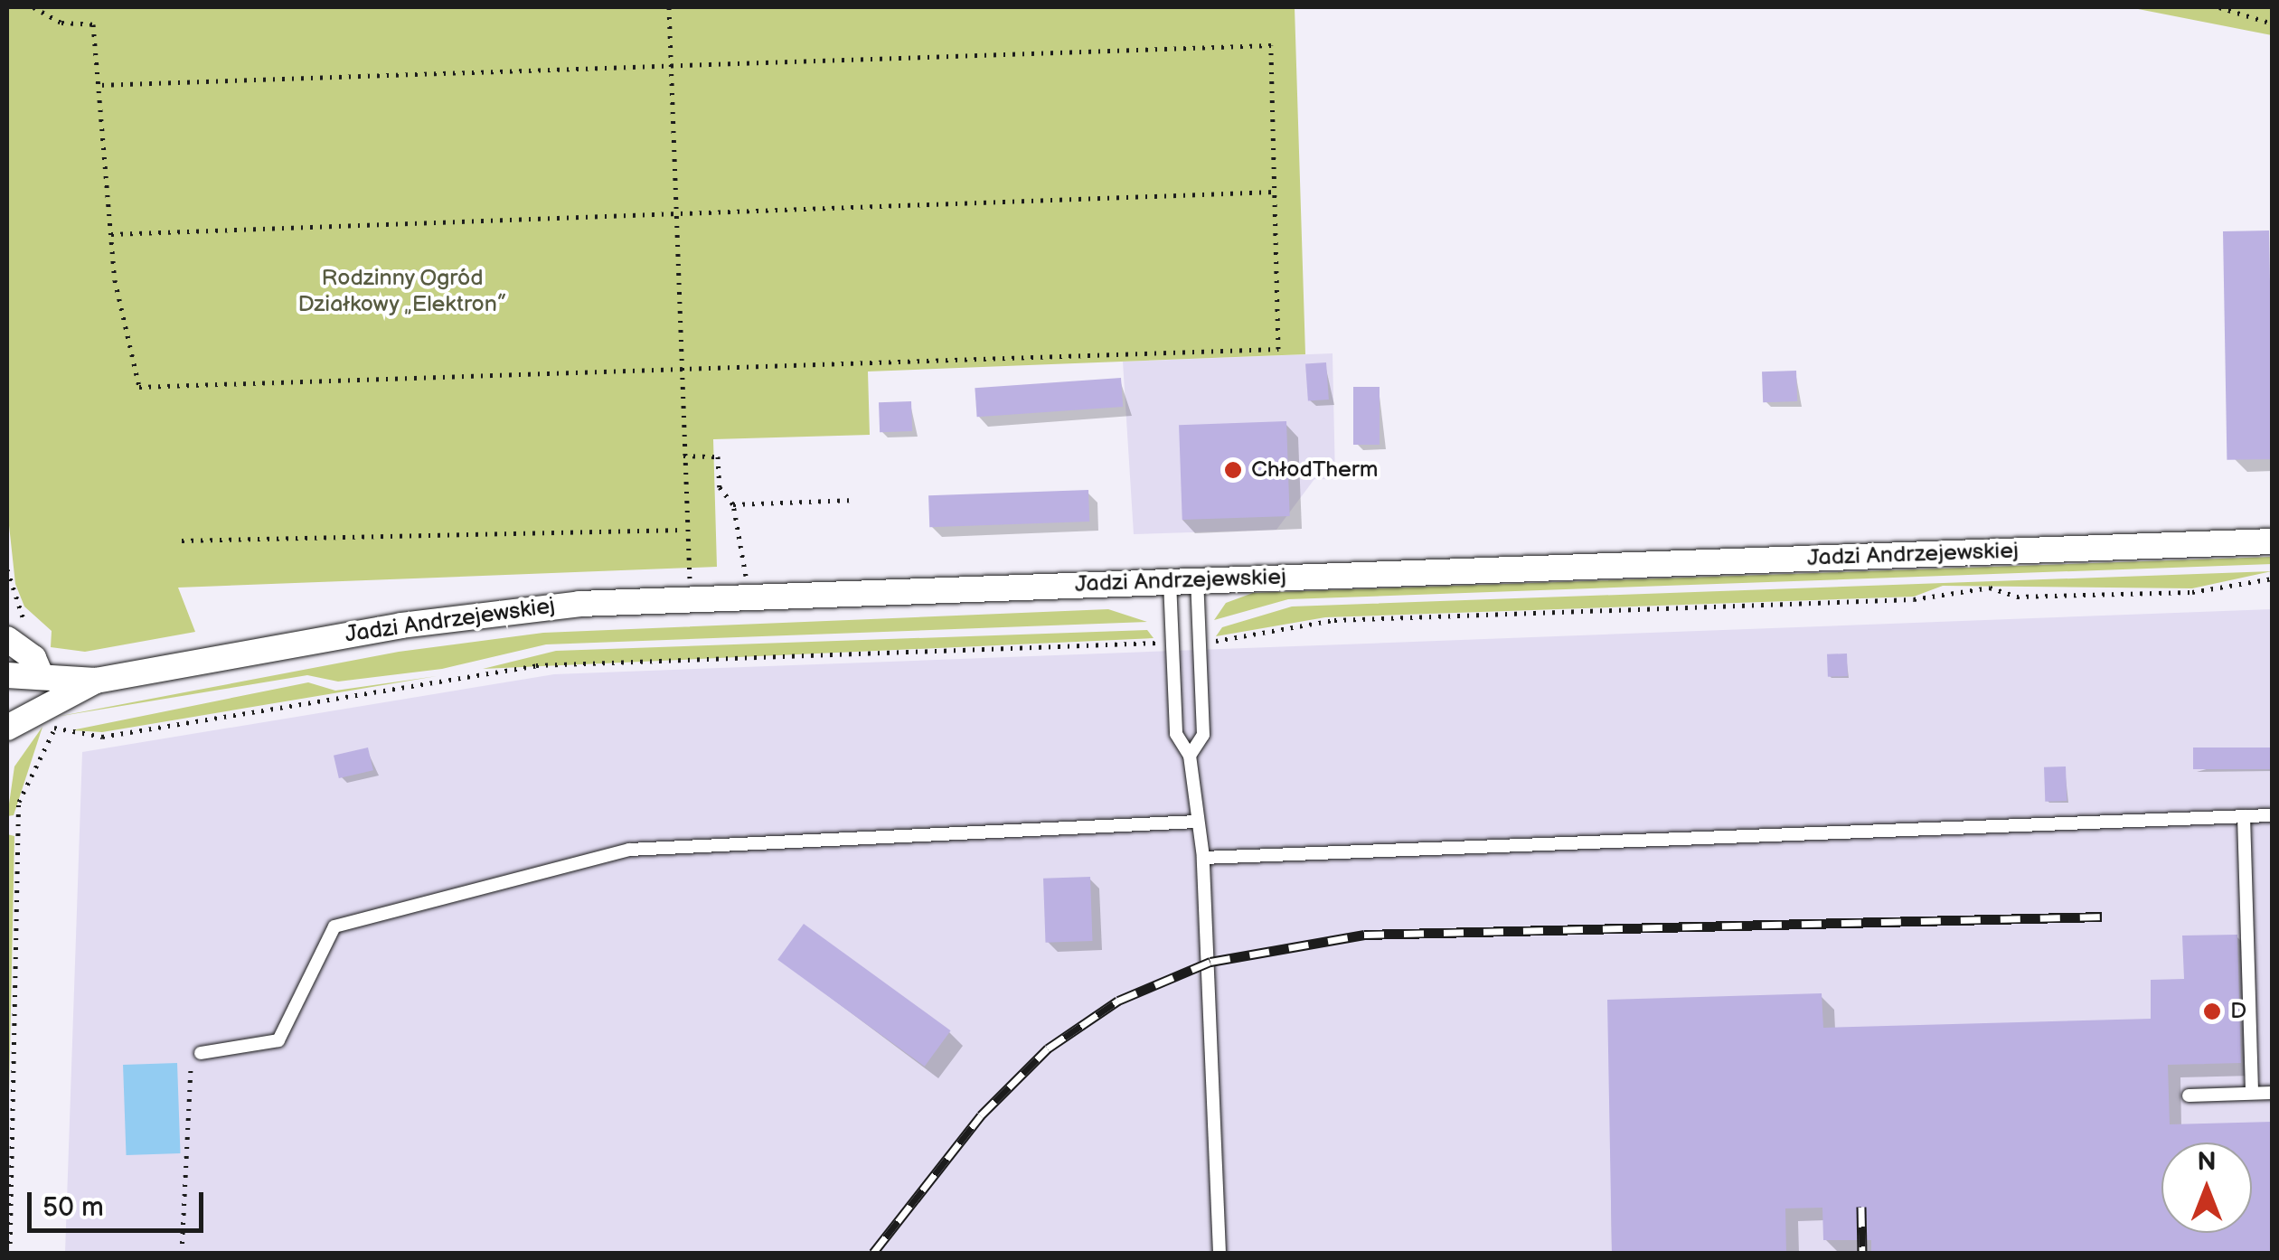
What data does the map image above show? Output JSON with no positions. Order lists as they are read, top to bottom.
{
  "streets": {
    "street": ["Jadzi Andrzejewskiej"]
  },
  "parks": ["Rodzinny Ogród Działkowy „Elektron”"],
  "places": ["ChłodTherm", "D"],
  "scale_bar": "50 m",
  "north": "top"
}
